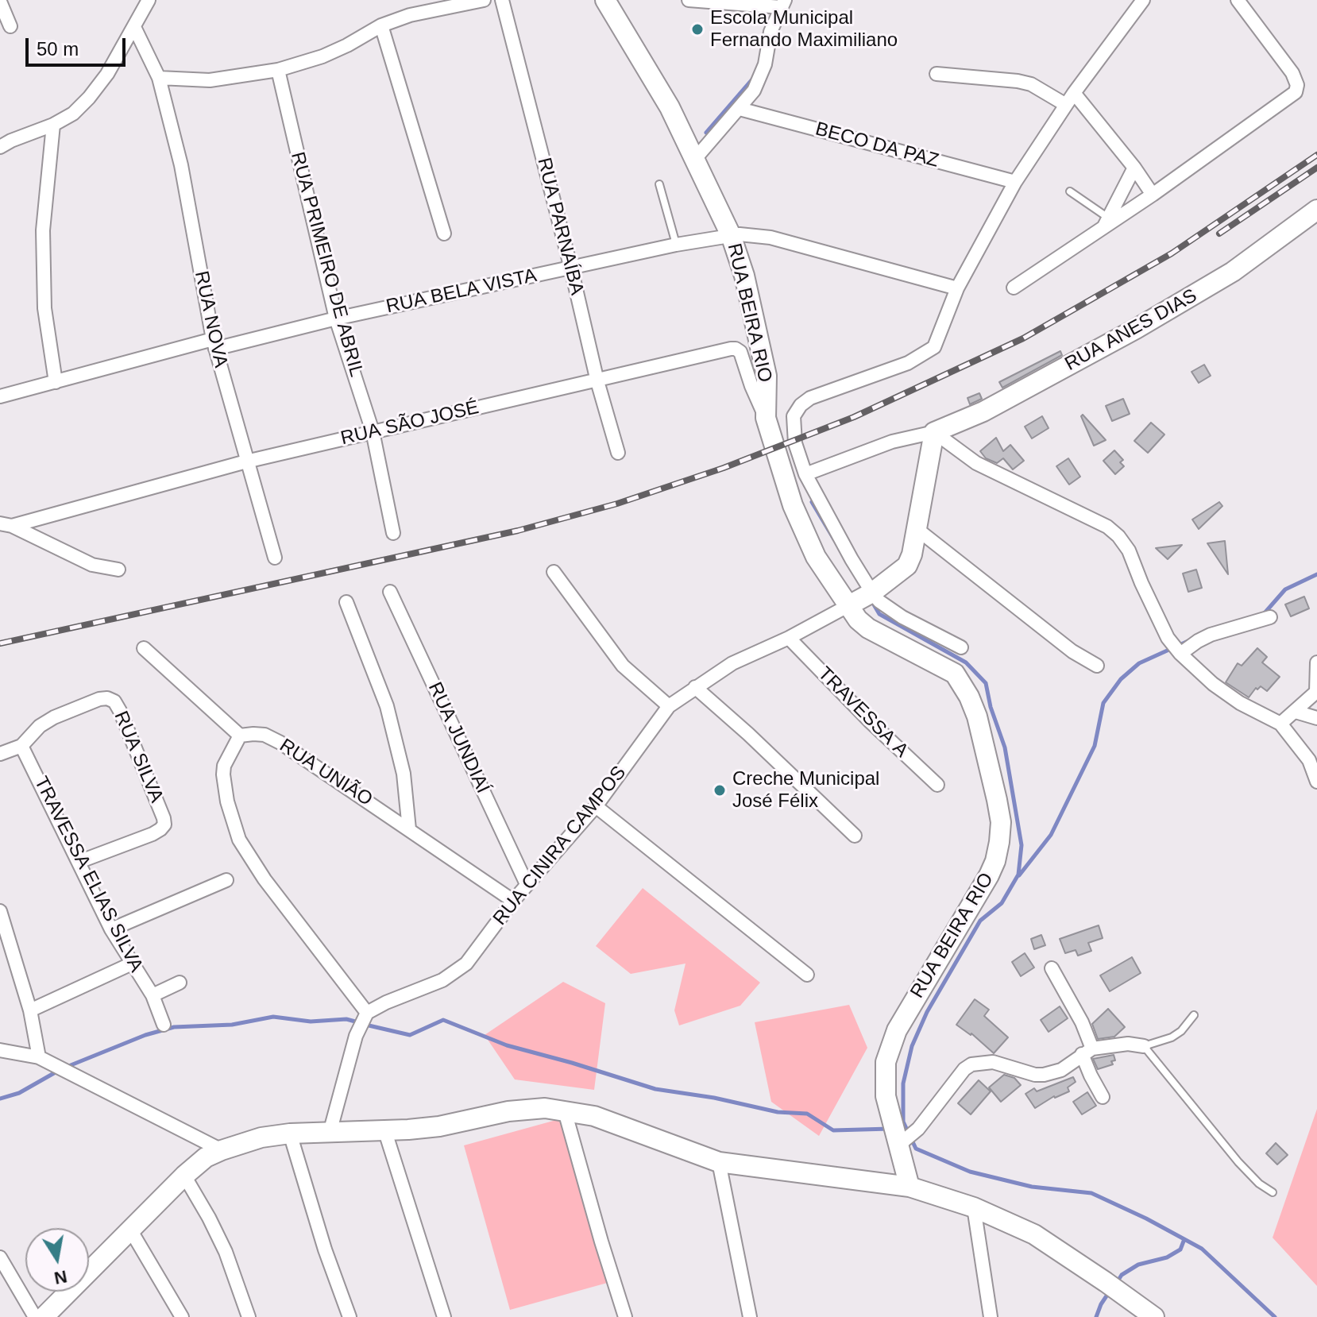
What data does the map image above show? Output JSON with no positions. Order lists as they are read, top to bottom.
{
  "streets": {
    "street": [
      "BECO DA PAZ",
      "RUA PARNAÍBA",
      "RUA PRIMEIRO DE ABRIL",
      "RUA BELA VISTA",
      "RUA BEIRA RIO",
      "RUA NOVA",
      "RUA ANES DIAS",
      "RUA SÃO JOSÉ",
      "TRAVESSA A",
      "RUA JUNDIAÍ",
      "RUA SILVA",
      "RUA UNIÃO",
      "RUA CINIRA CAMPOS",
      "TRAVESSA ELIAS SILVA"
    ]
  },
  "crossings": [
    ["RUA PARNAÍBA", "RUA BELA VISTA"],
    ["RUA PARNAÍBA", "RUA SÃO JOSÉ"],
    ["RUA PRIMEIRO DE ABRIL", "RUA BELA VISTA"],
    ["RUA PRIMEIRO DE ABRIL", "RUA SÃO JOSÉ"],
    ["RUA BELA VISTA", "RUA BEIRA RIO"],
    ["RUA BELA VISTA", "RUA NOVA"],
    ["RUA BEIRA RIO", "RUA SÃO JOSÉ"],
    ["RUA BEIRA RIO", "RUA CINIRA CAMPOS"],
    ["RUA NOVA", "RUA SÃO JOSÉ"],
    ["TRAVESSA A", "RUA CINIRA CAMPOS"],
    ["RUA JUNDIAÍ", "RUA CINIRA CAMPOS"],
    ["RUA SILVA", "TRAVESSA ELIAS SILVA"],
    ["RUA UNIÃO", "RUA CINIRA CAMPOS"]
  ],
  "places": ["Escola Municipal Fernando Maximiliano", "Creche Municipal José Félix"],
  "scale_bar": "50 m",
  "north": "bottom"
}
